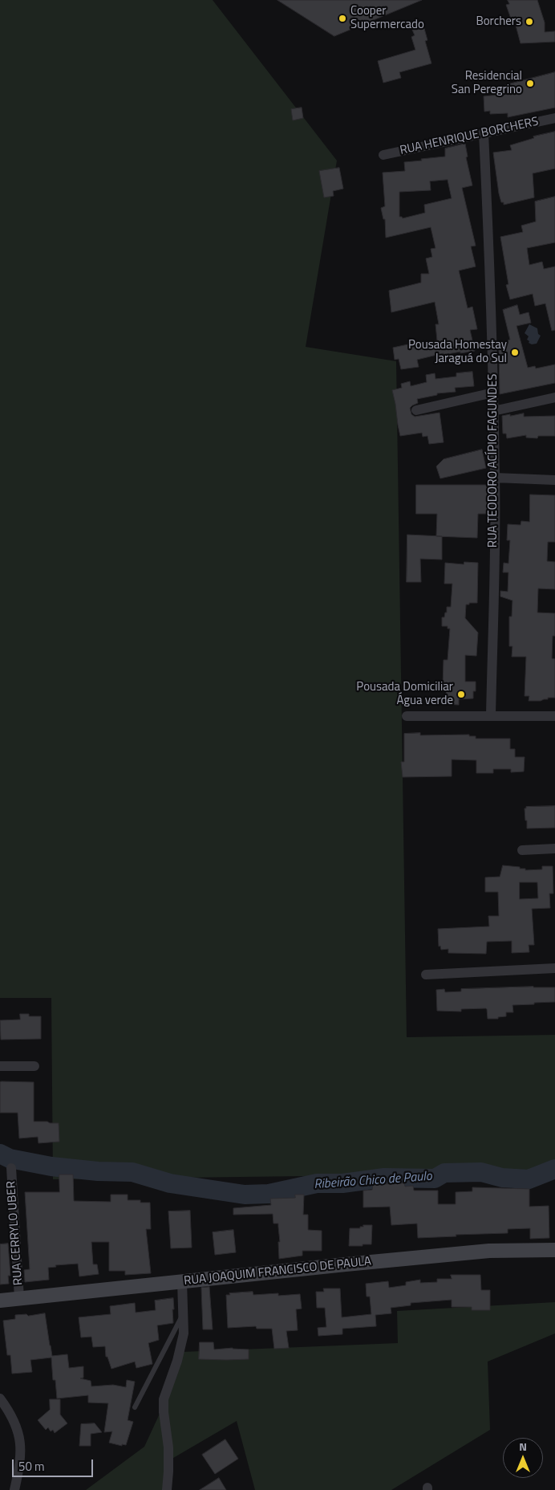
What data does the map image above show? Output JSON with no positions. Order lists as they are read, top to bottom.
{
  "streets": {
    "main road": ["RUA JOAQUIM FRANCISCO DE PAULA"],
    "street": ["RUA HENRIQUE BORCHERS", "RUA TEODORO ACÍPIO FAGUNDES", "RUA CERRYLO UBER"]
  },
  "crossings": [
    ["RUA HENRIQUE BORCHERS", "RUA TEODORO ACÍPIO FAGUNDES"],
    ["RUA CERRYLO UBER", "RUA JOAQUIM FRANCISCO DE PAULA"]
  ],
  "water": ["Ribeirão Chico de Paulo"],
  "places": [
    "Cooper Supermercado",
    "Borchers",
    "Residencial San Peregrino",
    "Pousada Homestay Jaraguá do Sul",
    "Pousada Domiciliar Água verde"
  ],
  "scale_bar": "50 m",
  "north": "top"
}
